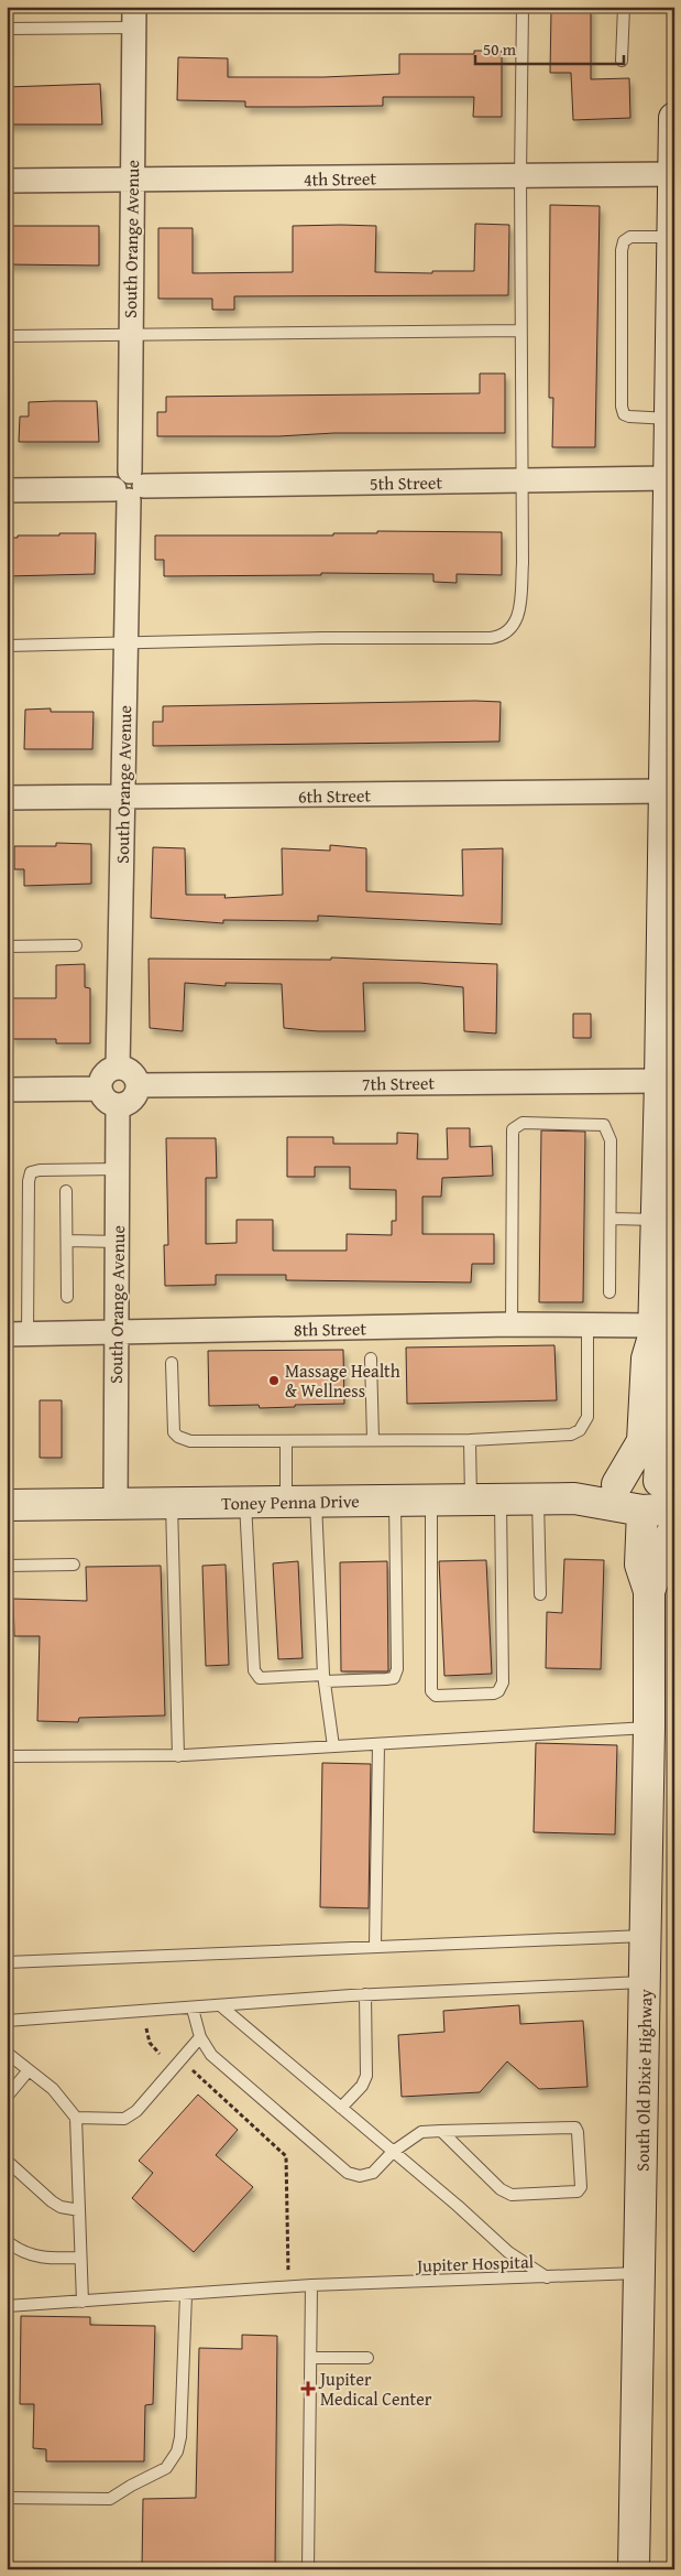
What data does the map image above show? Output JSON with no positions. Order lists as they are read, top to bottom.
{
  "streets": {
    "street": [
      "4th Street",
      "South Orange Avenue",
      "5th Street",
      "6th Street",
      "7th Street",
      "8th Street",
      "Toney Penna Drive",
      "South Old Dixie Highway"
    ],
    "lane": ["Jupiter Hospital"]
  },
  "crossings": [
    ["4th Street", "South Orange Avenue"],
    ["South Orange Avenue", "5th Street"],
    ["South Orange Avenue", "6th Street"],
    ["South Orange Avenue", "7th Street"],
    ["South Orange Avenue", "8th Street"],
    ["South Orange Avenue", "Toney Penna Drive"],
    ["Toney Penna Drive", "South Old Dixie Highway"],
    ["South Old Dixie Highway", "Jupiter Hospital"]
  ],
  "places": {
    "other": ["Massage Health & Wellness"],
    "health": ["Jupiter Medical Center"]
  },
  "scale_bar": "50 m"
}
